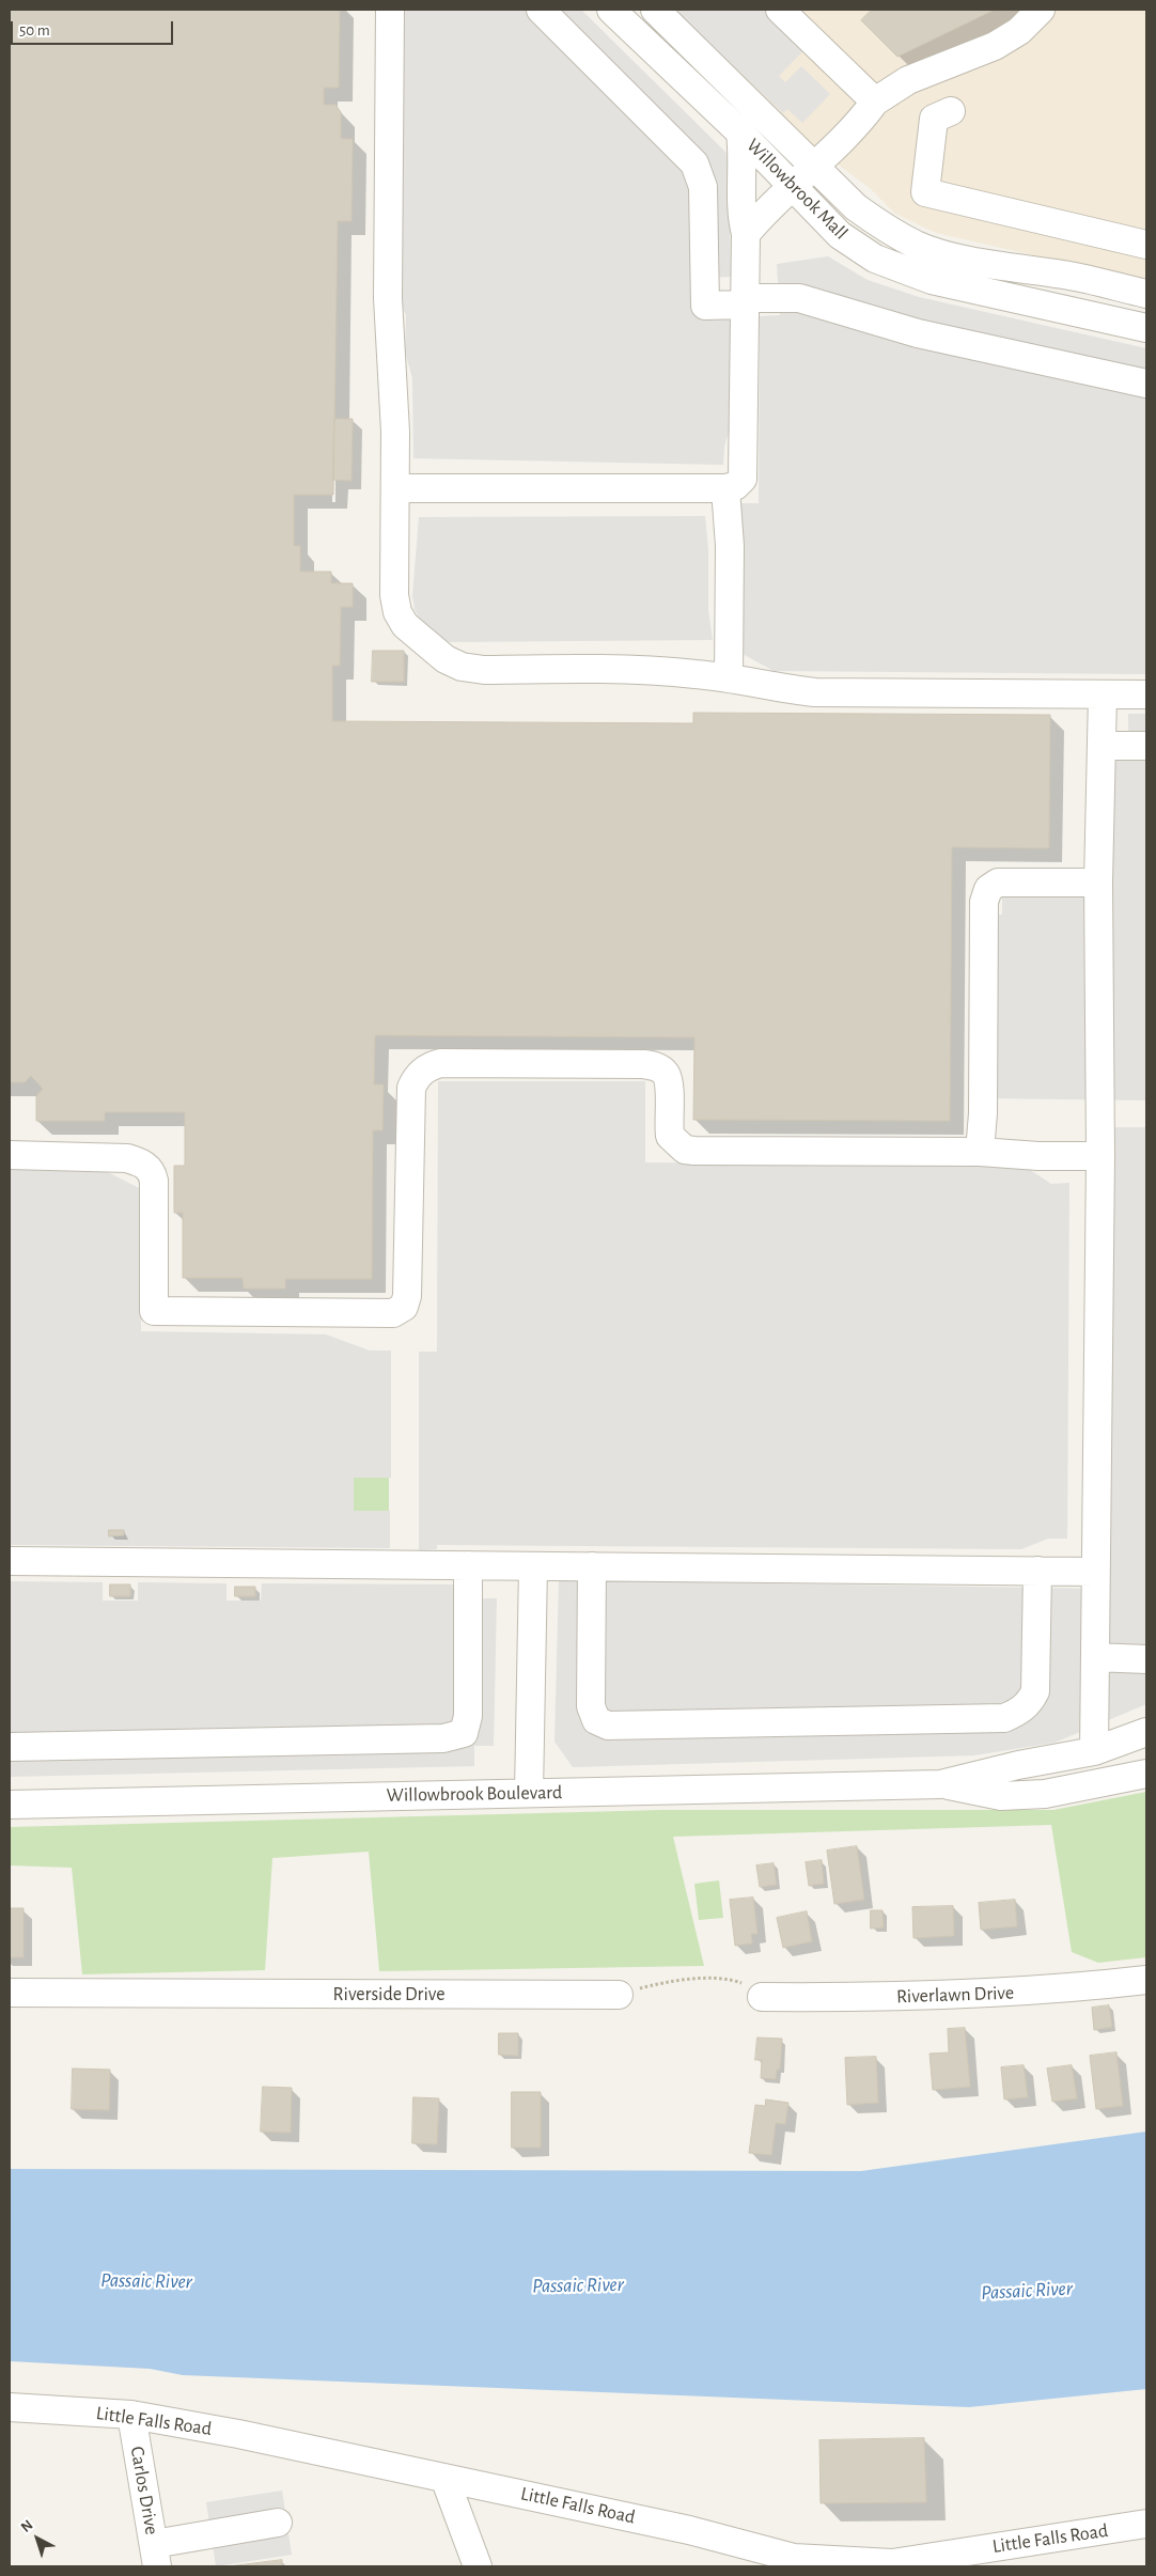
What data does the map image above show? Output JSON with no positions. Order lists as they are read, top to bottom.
{
  "streets": {
    "street": [
      "Willowbrook Mall",
      "Willowbrook Boulevard",
      "Riverside Drive",
      "Riverlawn Drive",
      "Little Falls Road",
      "Carlos Drive"
    ]
  },
  "crossings": [
    ["Little Falls Road", "Carlos Drive"]
  ],
  "water": ["Passaic River"],
  "scale_bar": "50 m",
  "north": "top left"
}
